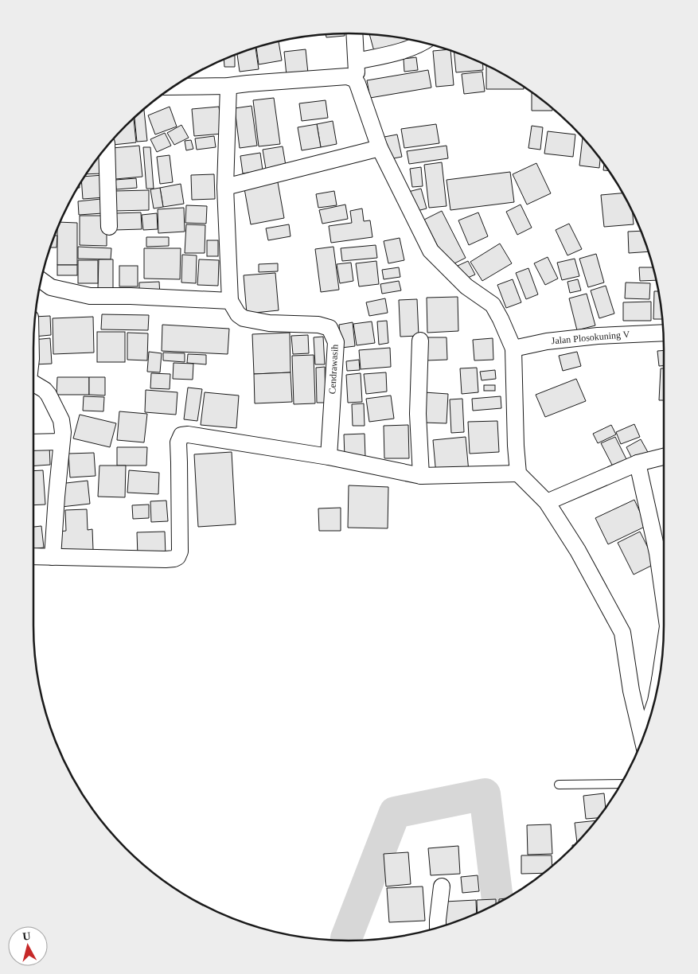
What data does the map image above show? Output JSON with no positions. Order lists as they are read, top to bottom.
{
  "streets": {
    "street": ["Jalan Plosokuning V", "Cendrawasih"]
  },
  "north": "top"
}
